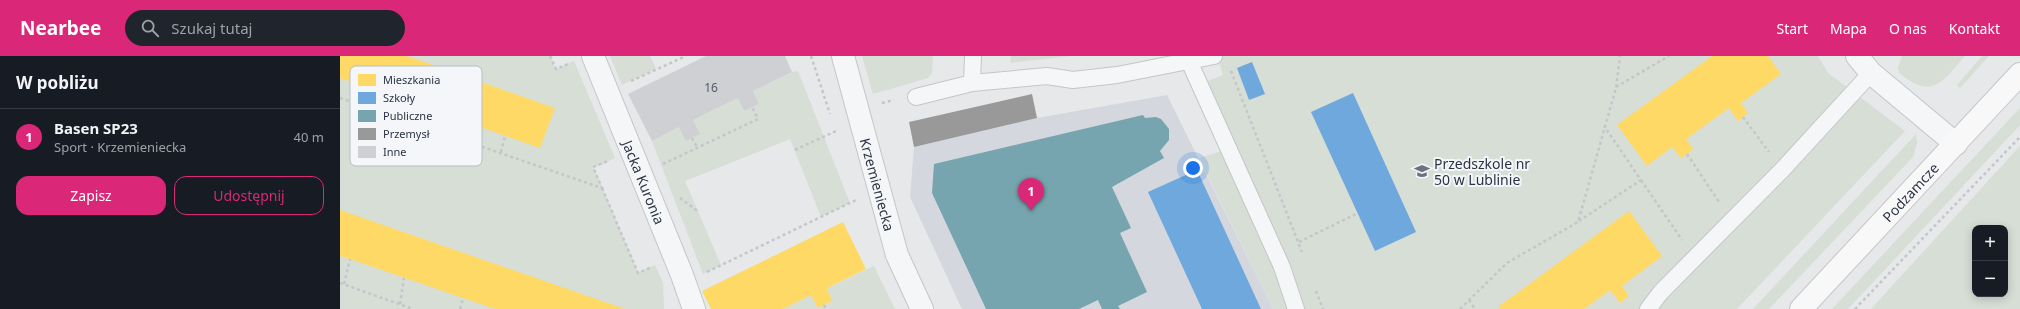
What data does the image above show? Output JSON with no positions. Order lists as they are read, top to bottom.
{
  "streets": {
    "main road": ["Podzamcze"],
    "street": ["Jacka Kuronia", "Krzemieniecka"]
  },
  "places": {
    "school or university": ["Przedszkole nr 50 w Lublinie"]
  },
  "house_numbers": ["16"],
  "legend": [
    "Mieszkania",
    "Szkoły",
    "Publiczne",
    "Przemysł",
    "Inne"
  ],
  "page": {
    "header": "Nearbee",
    "search": "Szukaj tutaj",
    "nav": [
      "Start",
      "Mapa",
      "O nas",
      "Kontakt"
    ],
    "heading": "W pobliżu",
    "list": [
      {
        "mark": "1",
        "name": "Basen SP23",
        "note": "Sport · Krzemieniecka",
        "value": "40 m"
      }
    ],
    "buttons": ["Zapisz", "Udostępnij"],
    "pins": "1",
    "map_buttons": ["+", "−"]
  }
}
